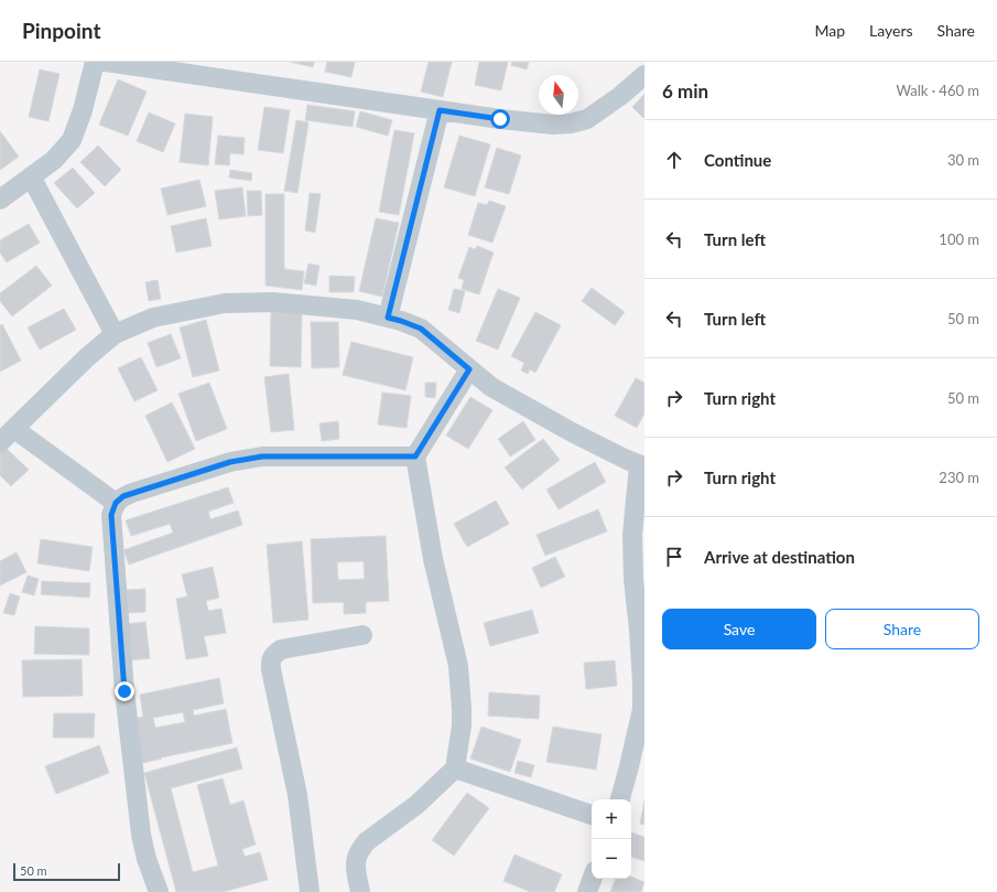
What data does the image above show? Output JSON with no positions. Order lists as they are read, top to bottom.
{
  "scale_bar": "50 m",
  "north": "top",
  "page": {
    "header": "Pinpoint",
    "nav": ["Map", "Layers", "Share"],
    "heading": ["6 min", "Walk · 460 m"],
    "list": [
      ["Continue", "30 m"],
      ["Turn left", "100 m"],
      ["Turn left", "50 m"],
      ["Turn right", "50 m"],
      ["Turn right", "230 m"],
      "Arrive at destination"
    ],
    "buttons": ["Save", "Share"],
    "map_buttons": ["+", "−"],
    "scale": "50 m"
  }
}
